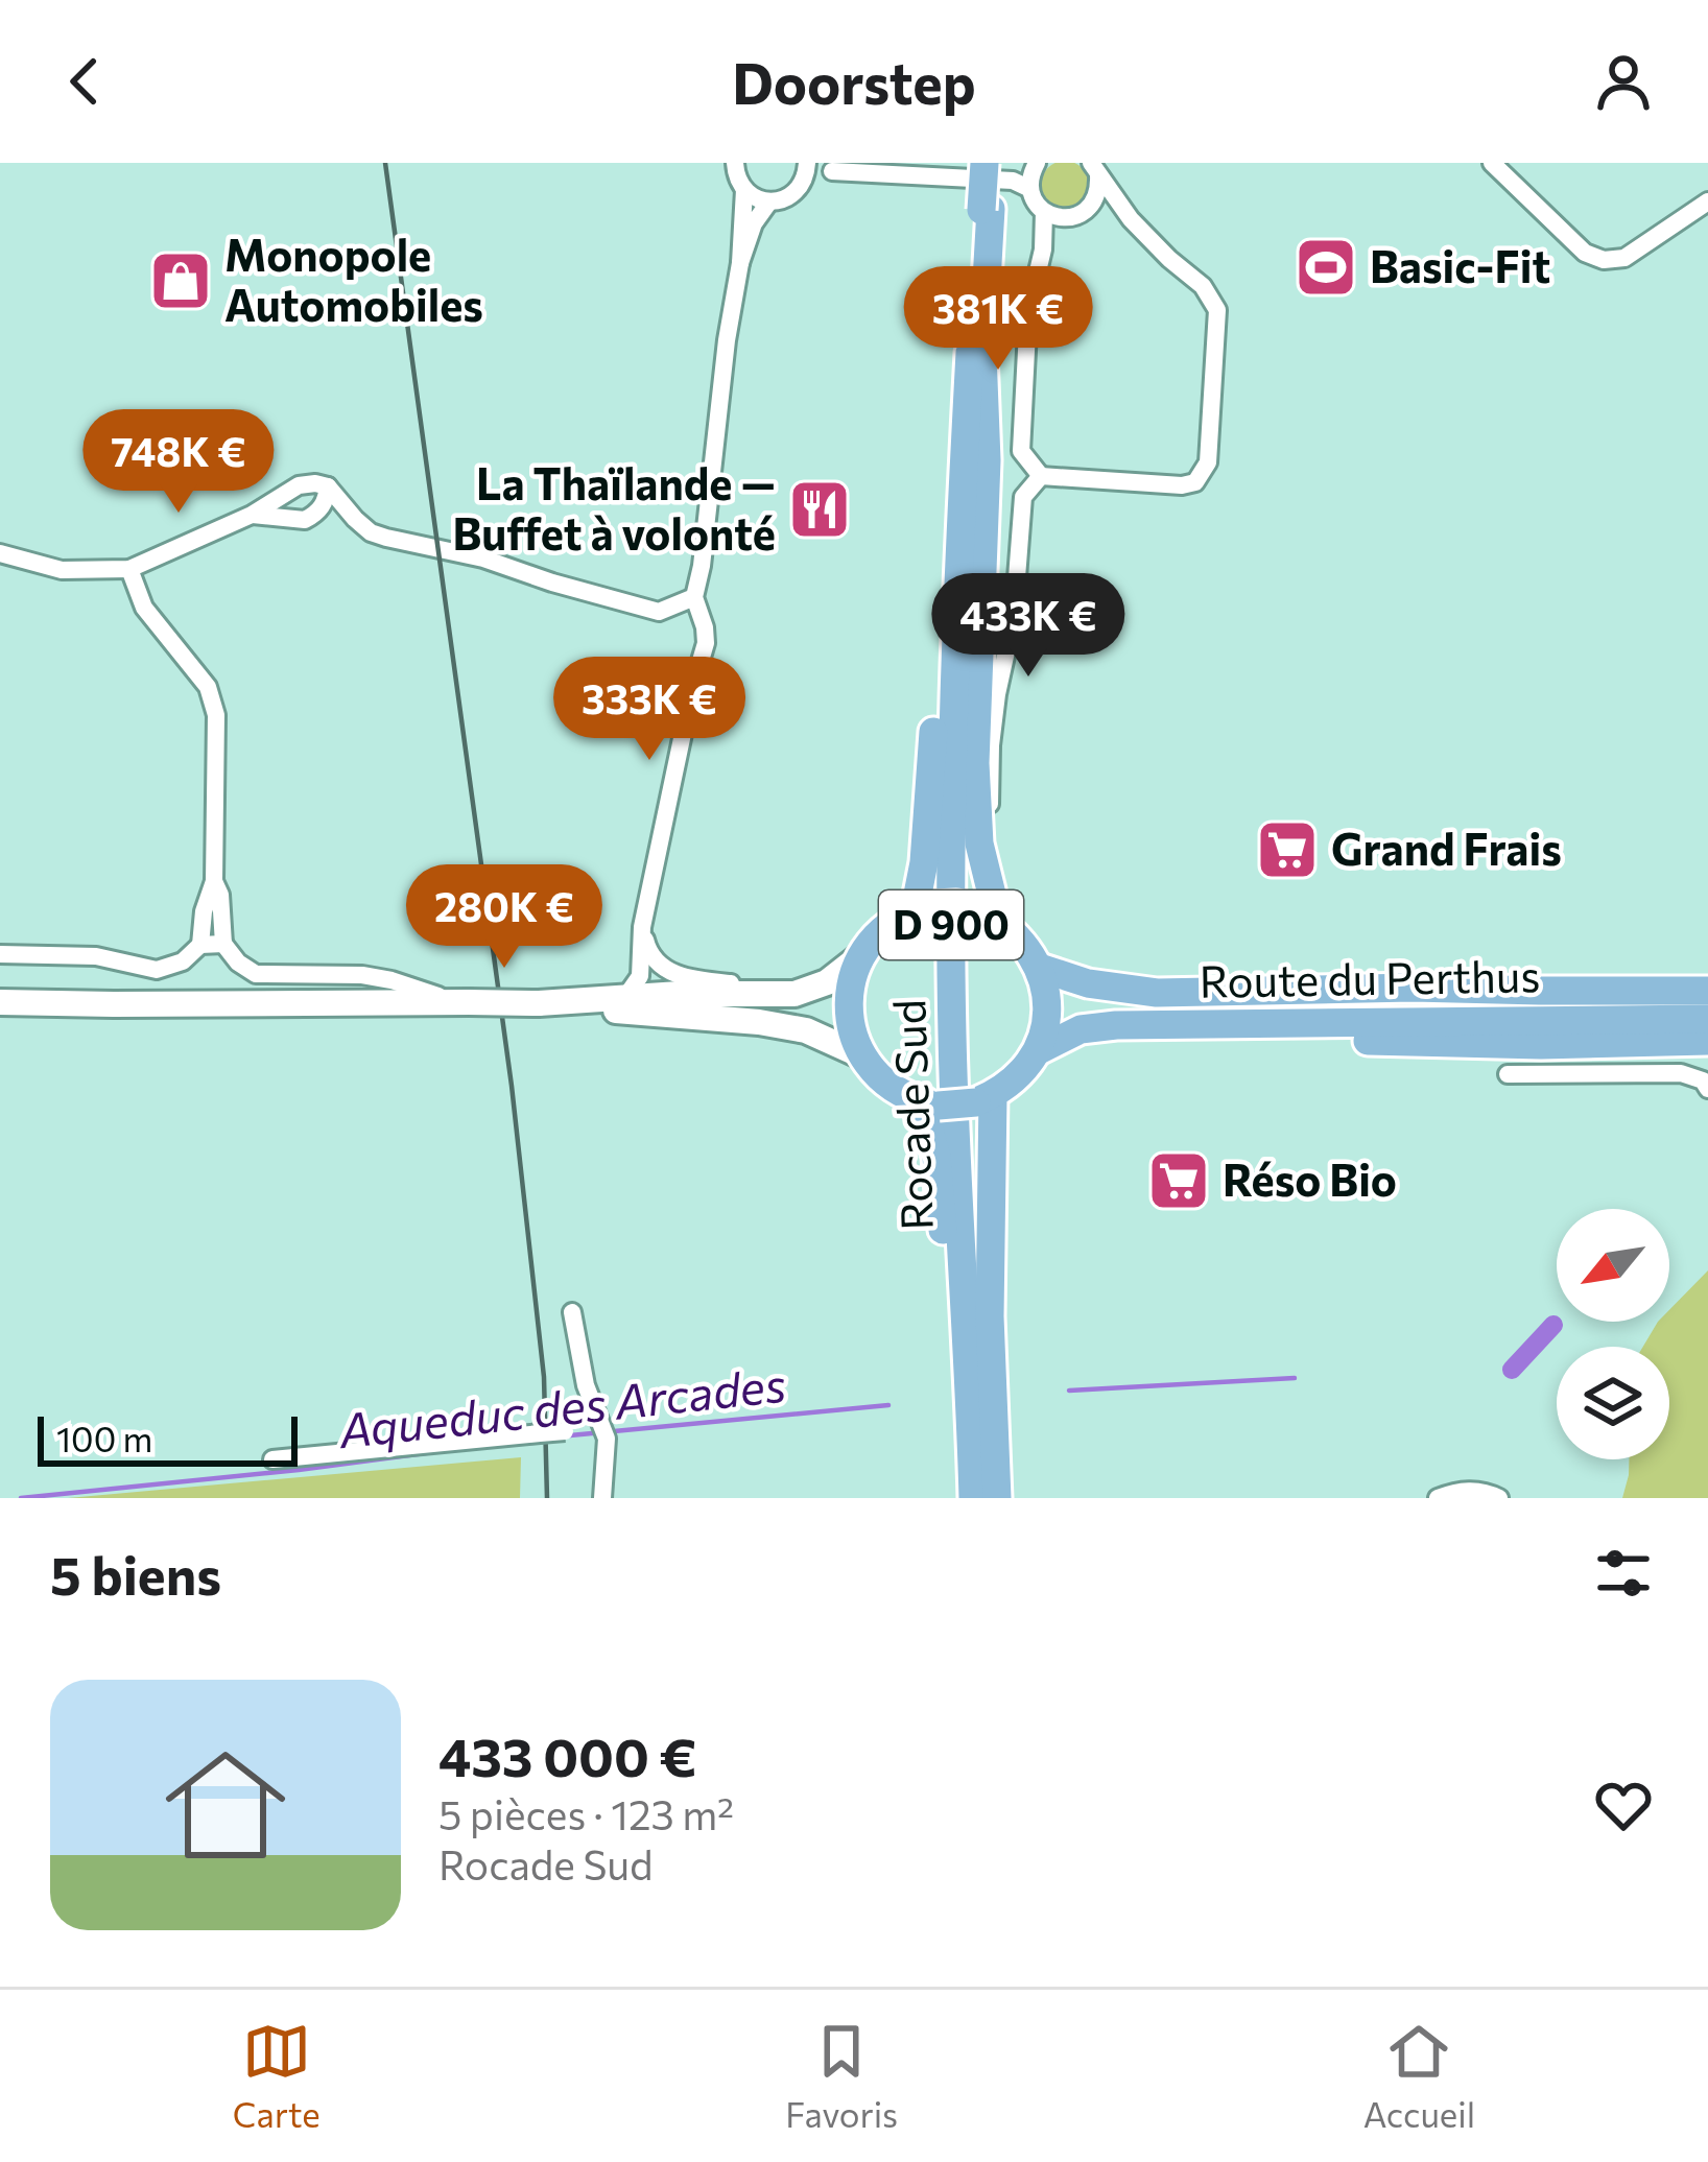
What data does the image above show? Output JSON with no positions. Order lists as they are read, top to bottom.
{
  "streets": {
    "main road": ["D 900", "Route du Perthus", "Rocade Sud"]
  },
  "crossings": [
    ["Route du Perthus", "Rocade Sud"]
  ],
  "water": ["Aqueduc des Arcades"],
  "places": {
    "sports": ["Basic-Fit"],
    "shop": ["Monopole Automobiles"],
    "restaurant": ["La Thaïlande — Buffet à volonté"],
    "supermarket": ["Grand Frais", "Réso Bio"]
  },
  "scale_bar": "100 m",
  "north": "bottom left",
  "page": {
    "header": "Doorstep",
    "price": [
      "381K €",
      "748K €",
      "433K €",
      "333K €",
      "280K €"
    ],
    "scale": "100 m",
    "heading": "5 biens",
    "list": [
      {
        "name": "433 000 €",
        "note": "5 pièces · 123 m² · Rocade Sud"
      }
    ],
    "tabs": ["Carte", "Favoris", "Accueil"]
  }
}
